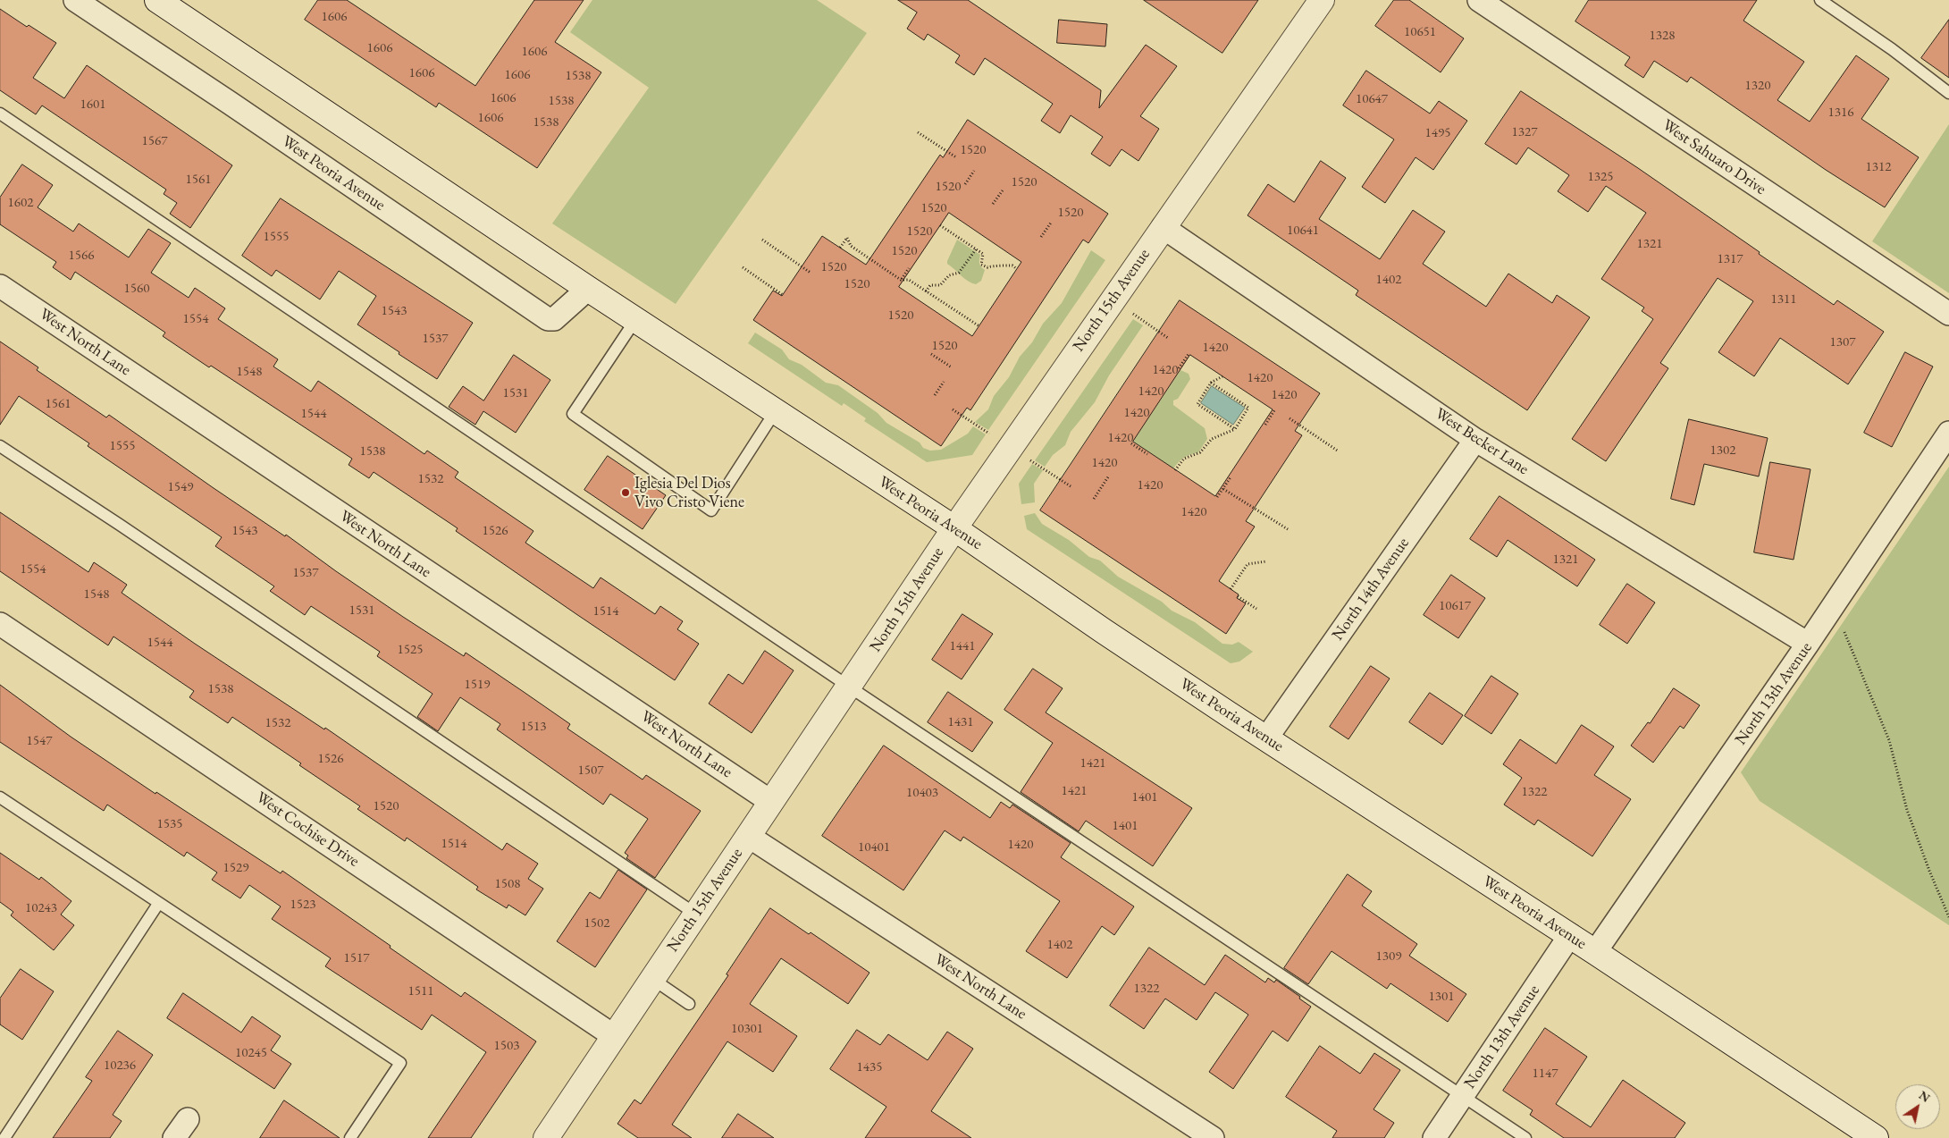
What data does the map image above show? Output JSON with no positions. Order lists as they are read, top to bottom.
{
  "streets": {
    "main road": ["West Peoria Avenue", "North 15th Avenue"],
    "street": [
      "West Sahuaro Drive",
      "West North Lane",
      "West Becker Lane",
      "North 14th Avenue",
      "North 13th Avenue",
      "West Cochise Drive"
    ]
  },
  "crossings": [
    ["West Peoria Avenue", "North 15th Avenue"],
    ["West Peoria Avenue", "North 14th Avenue"],
    ["West Peoria Avenue", "North 13th Avenue"],
    ["North 15th Avenue", "West North Lane"],
    ["North 15th Avenue", "West Becker Lane"],
    ["North 15th Avenue", "West Cochise Drive"],
    ["West Becker Lane", "North 14th Avenue"],
    ["West Becker Lane", "North 13th Avenue"]
  ],
  "places": ["Iglesia Del Dios Vivo Cristo Viene"],
  "house_numbers": [
    "1606",
    "10651",
    "1328",
    "1606",
    "1606",
    "1606",
    "1606",
    "1538",
    "1320",
    "1606",
    "10647",
    "1538",
    "1601",
    "1316",
    "1606",
    "1538",
    "1327",
    "1495",
    "1567",
    "1520",
    "1312",
    "1325",
    "1561",
    "1520",
    "1520",
    "1602",
    "1520",
    "1520",
    "10641",
    "1520",
    "1555",
    "1321",
    "1520",
    "1566",
    "1317",
    "1520",
    "1402",
    "1520",
    "1560",
    "1311",
    "1543",
    "1520",
    "1554",
    "1537",
    "1307",
    "1520",
    "1420",
    "1420",
    "1548",
    "1420",
    "1420",
    "1531",
    "1420",
    "1561",
    "1420",
    "1544",
    "1420",
    "1555",
    "1302",
    "1538",
    "1420",
    "1532",
    "1420",
    "1549",
    "1420",
    "1543",
    "1526",
    "1321",
    "1554",
    "1537",
    "1548",
    "10617",
    "1531",
    "1514",
    "1544",
    "1441",
    "1525",
    "1519",
    "1538",
    "1431",
    "1532",
    "1513",
    "1547",
    "1526",
    "1421",
    "1507",
    "1421",
    "1322",
    "10403",
    "1401",
    "1520",
    "1535",
    "1401",
    "1514",
    "1420",
    "10401",
    "1529",
    "1508",
    "1523",
    "10243",
    "1502",
    "1402",
    "1309",
    "1517",
    "1322",
    "1511",
    "1301",
    "10301",
    "1503",
    "10245",
    "10236",
    "1435",
    "1147"
  ],
  "north": "top right"
}
